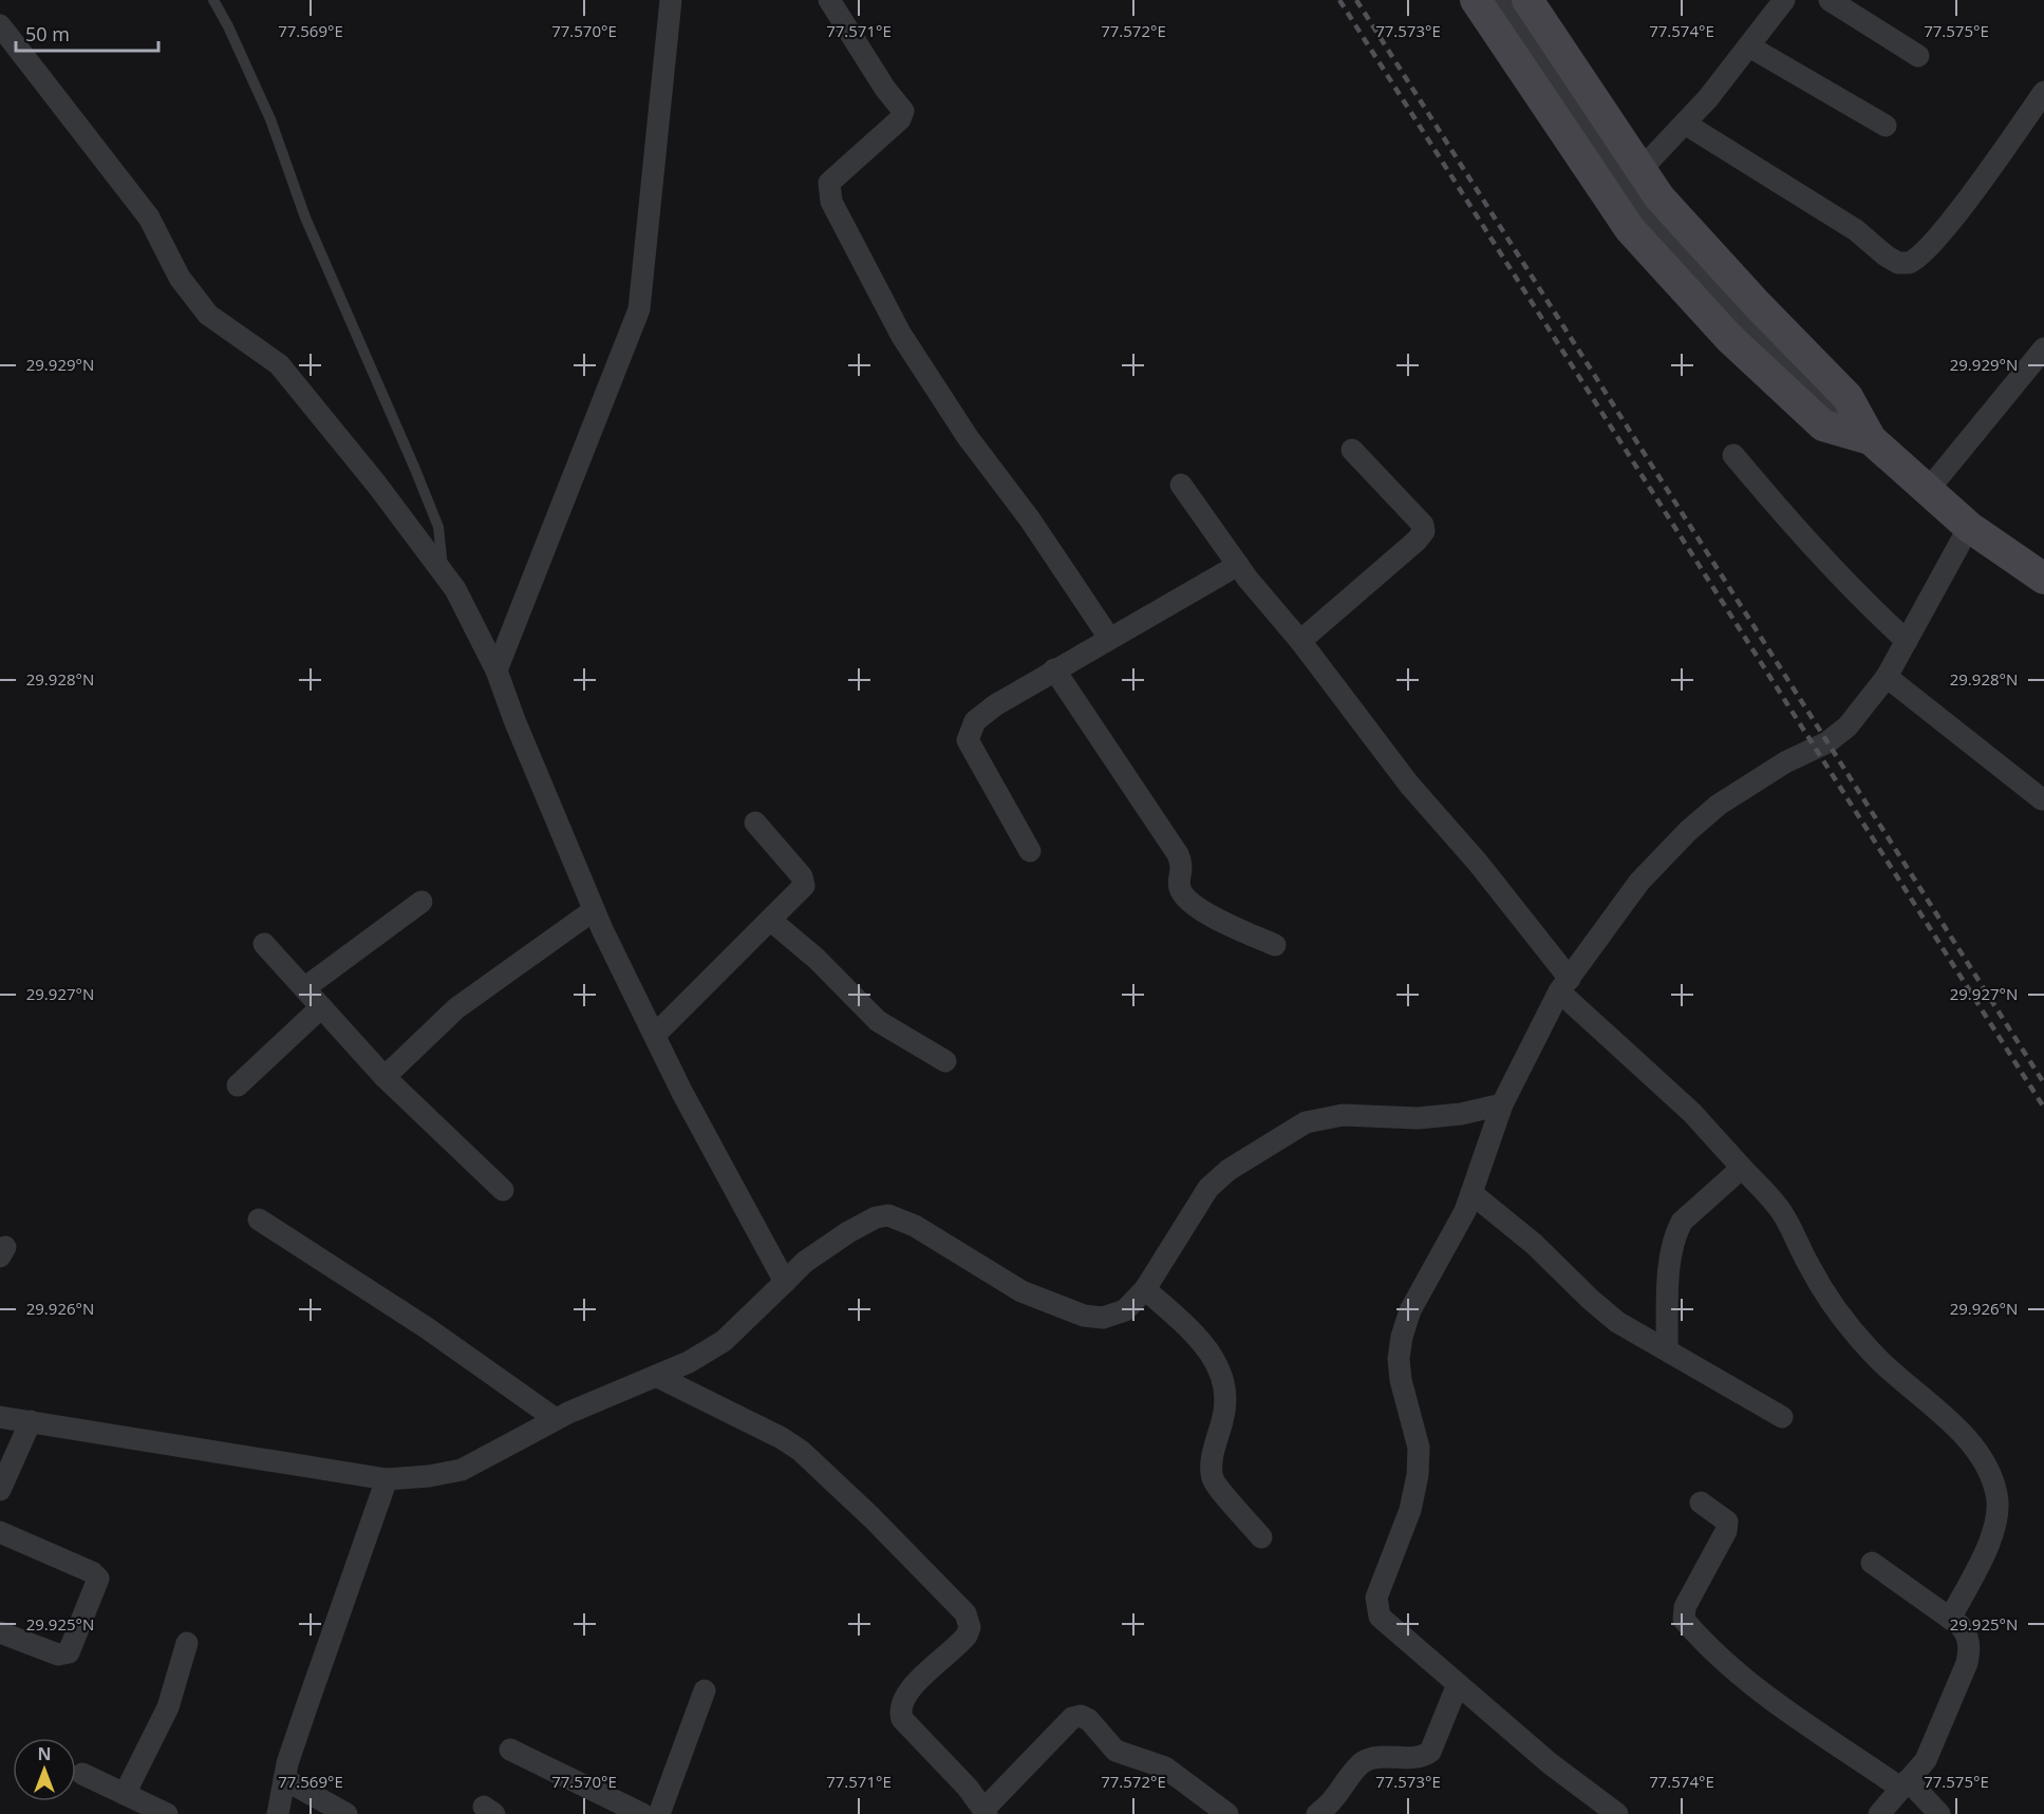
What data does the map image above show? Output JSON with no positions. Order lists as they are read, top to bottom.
{
  "scale_bar": "50 m",
  "north": "top",
  "coordinates": [
    "77.569°E",
    "77.570°E",
    "77.571°E",
    "77.572°E",
    "77.573°E",
    "77.574°E",
    "77.575°E",
    "29.929°N",
    "29.928°N",
    "29.927°N",
    "29.926°N",
    "29.925°N"
  ]
}
